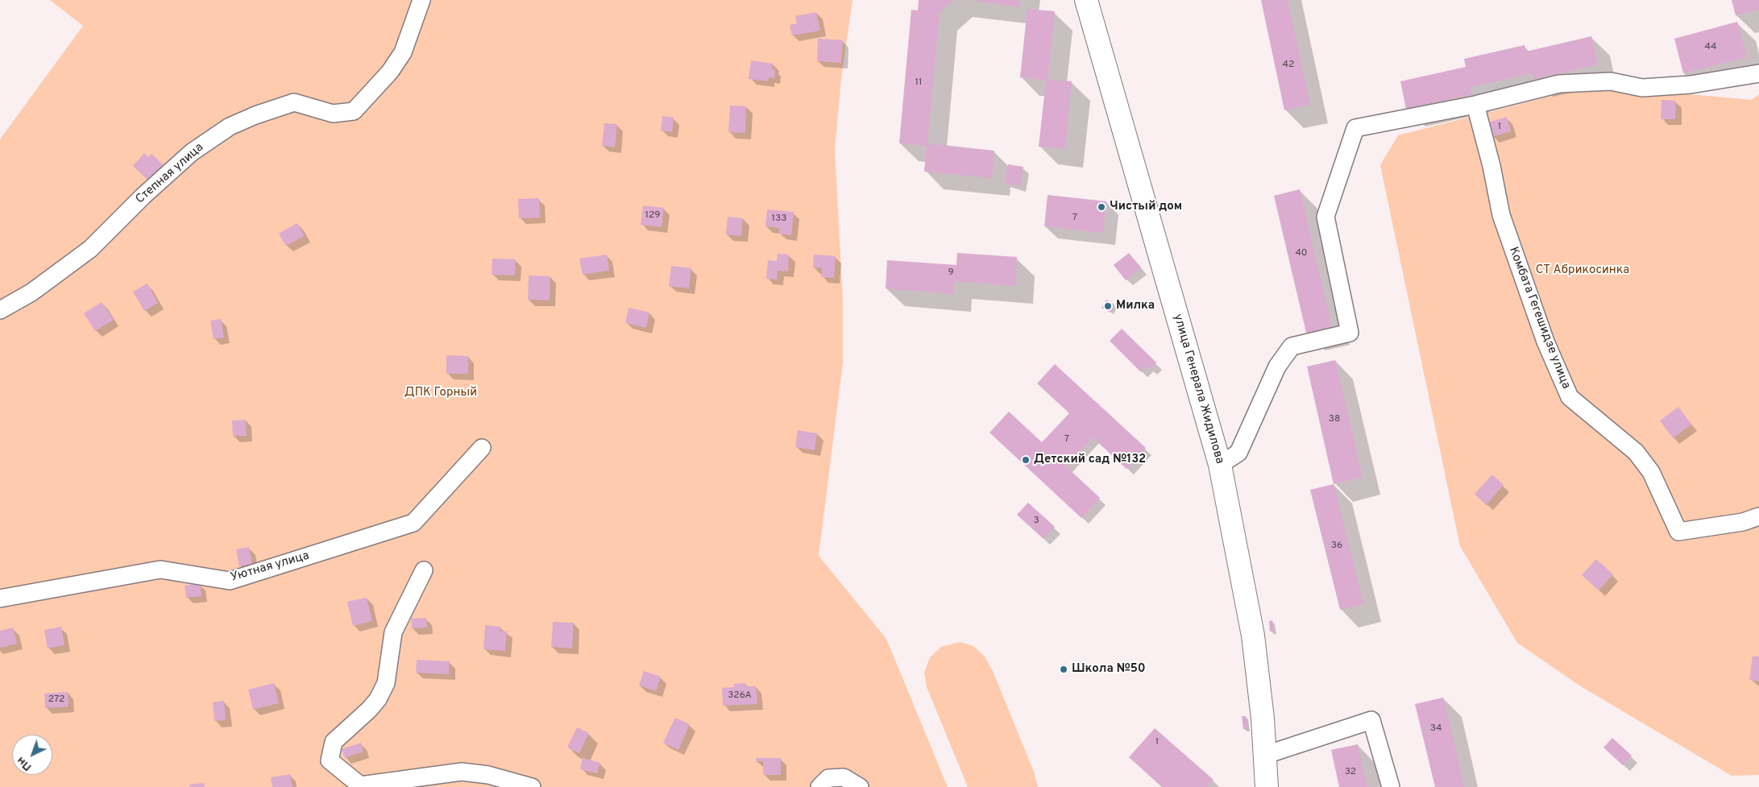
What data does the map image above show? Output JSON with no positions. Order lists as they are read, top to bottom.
{
  "streets": {
    "main road": ["улица Генерала Жидилова"],
    "street": ["Степная улица", "Комбата Гегешидзе улица", "Уютная улица"]
  },
  "parks": ["СТ Абрикосинка", "ДПК Горный"],
  "places": [
    "Чистый дом",
    "Милка",
    "Детский сад №132",
    "Школа №50"
  ],
  "house_numbers": [
    "44",
    "42",
    "11",
    "1",
    "129",
    "7",
    "133",
    "40",
    "9",
    "38",
    "7",
    "3",
    "36",
    "326А",
    "272",
    "34",
    "1",
    "32"
  ],
  "north": "bottom left"
}
